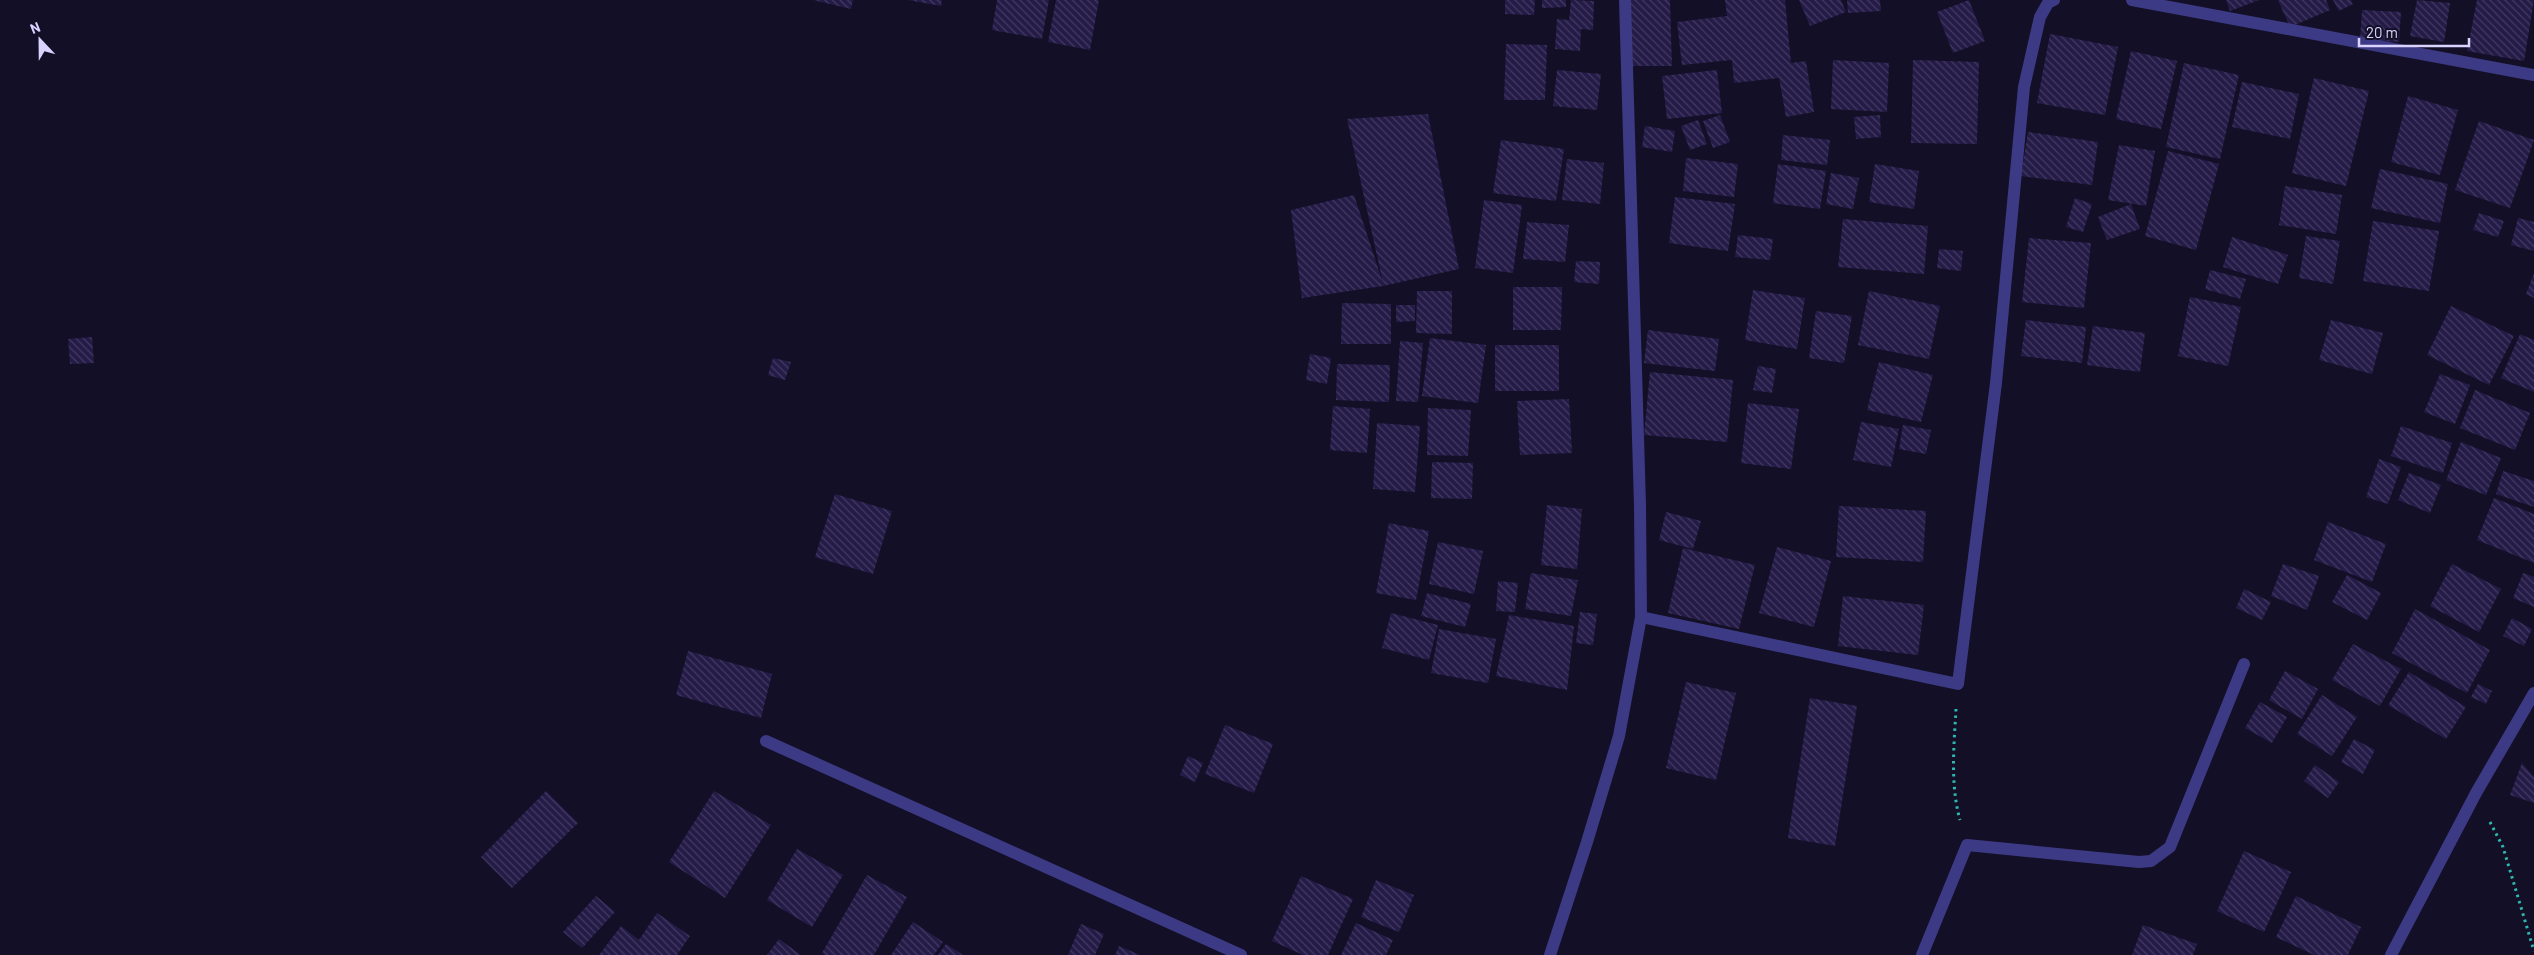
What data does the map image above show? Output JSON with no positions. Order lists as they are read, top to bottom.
{
  "scale_bar": "20 m",
  "north": "top"
}
